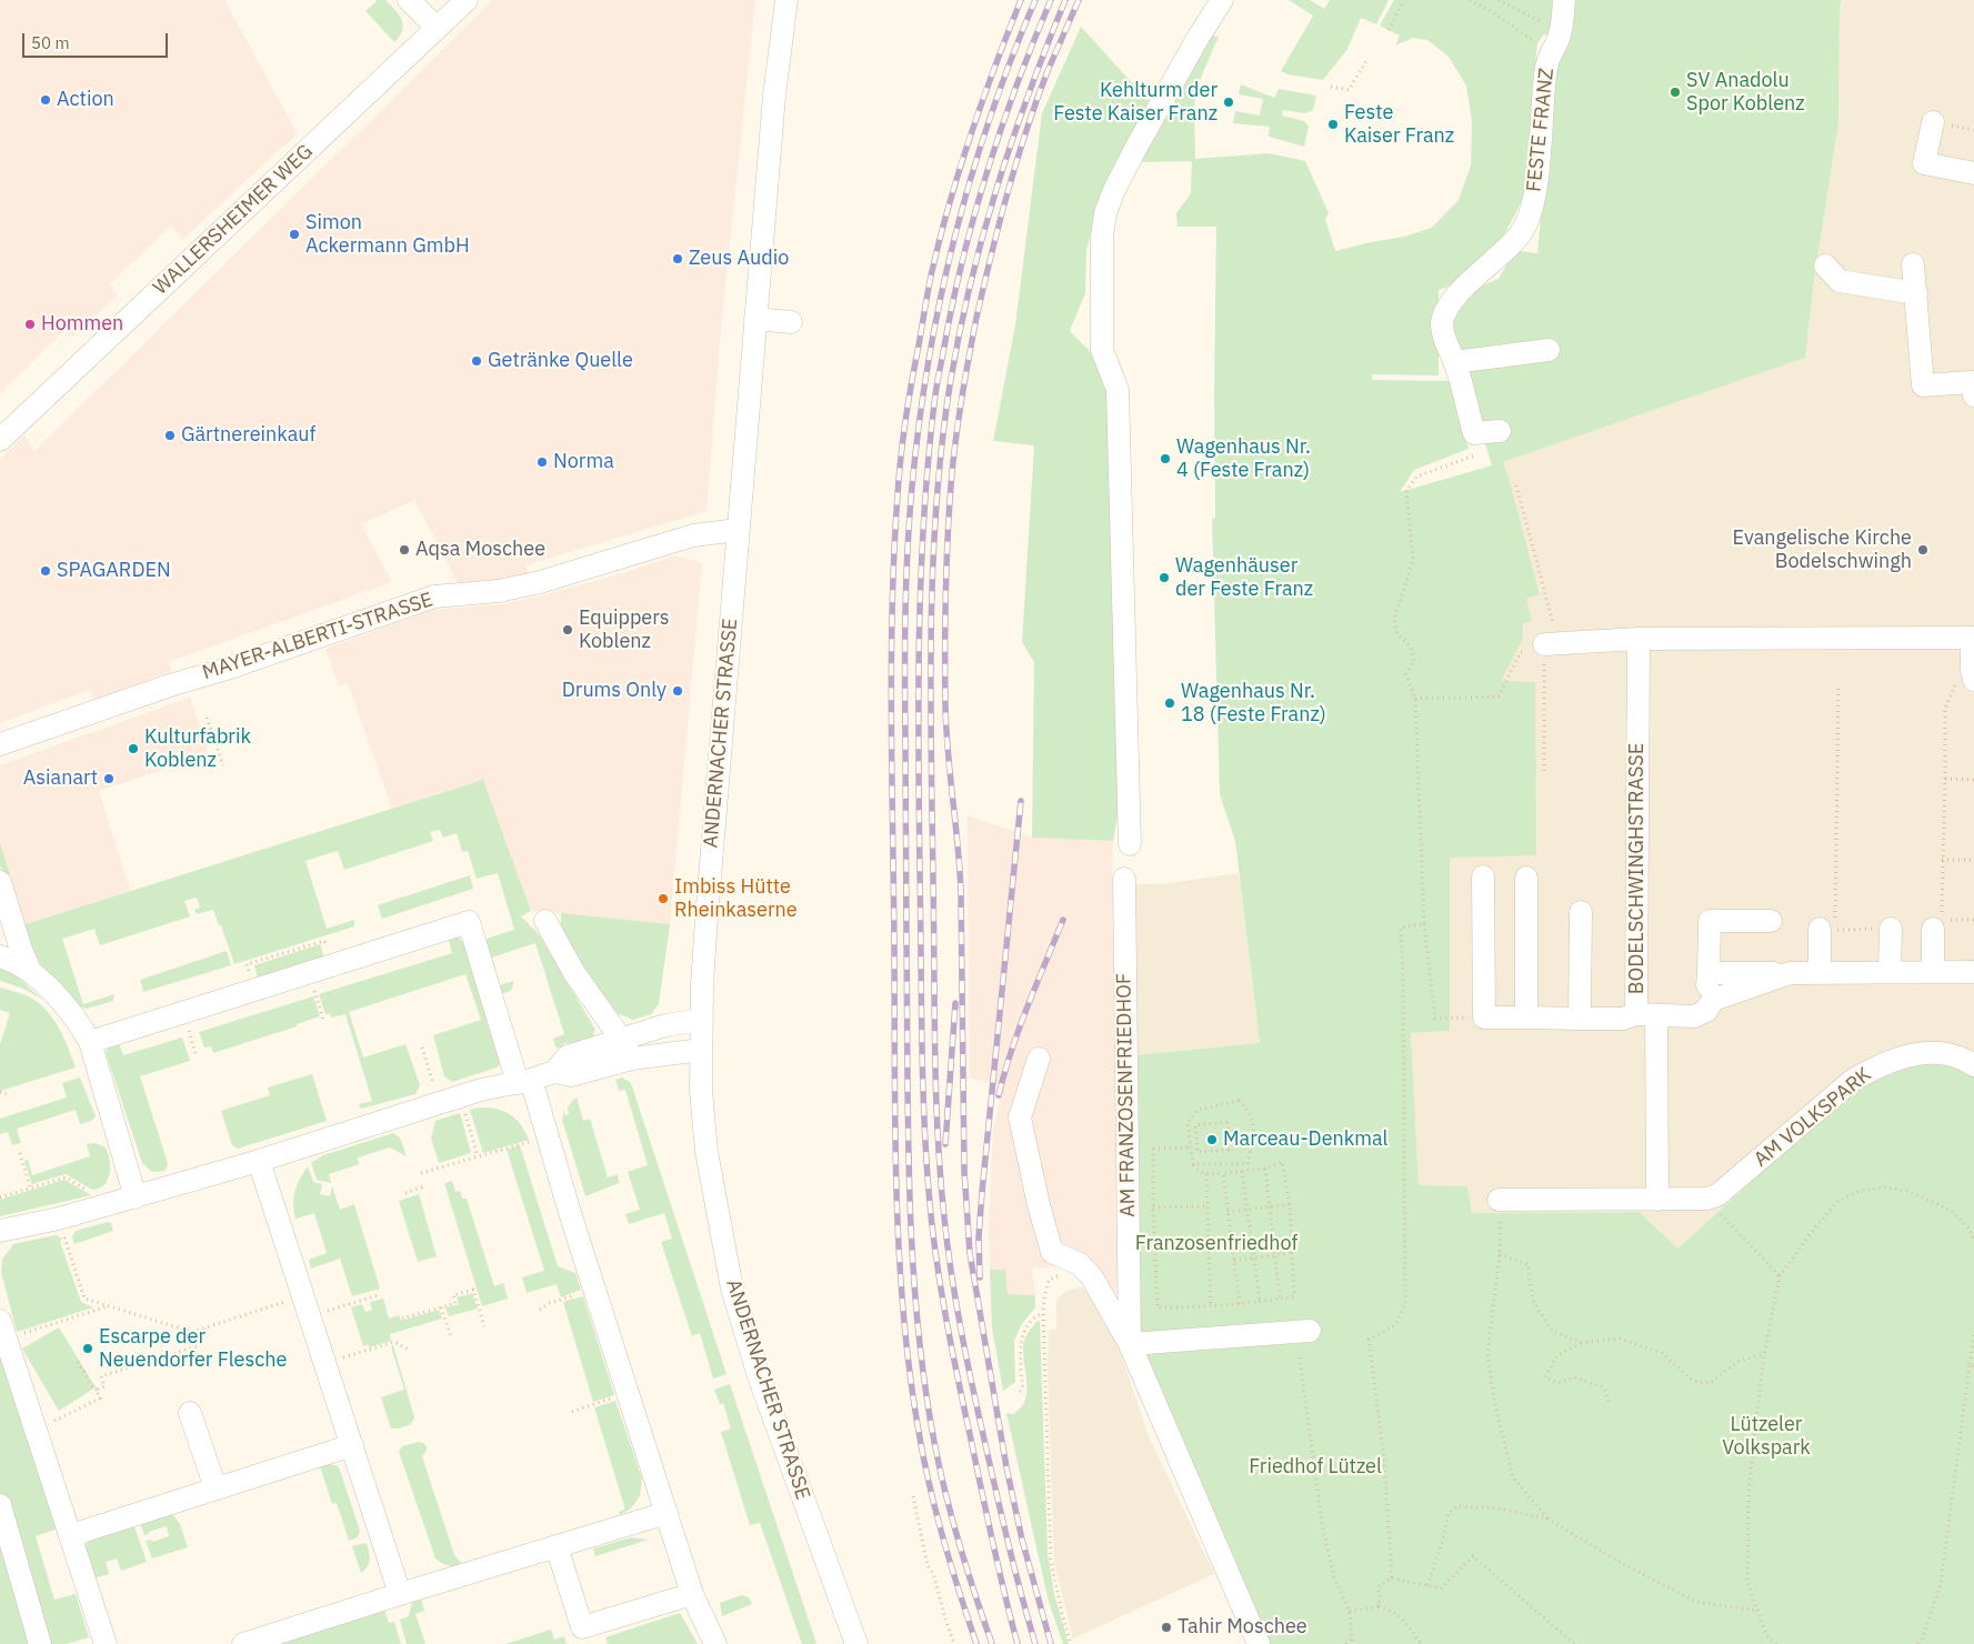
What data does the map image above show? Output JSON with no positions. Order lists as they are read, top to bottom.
{
  "streets": {
    "street": [
      "FESTE FRANZ",
      "WALLERSHEIMER WEG",
      "MAYER-ALBERTI-STRASSE",
      "ANDERNACHER STRASSE",
      "BODELSCHWINGHSTRASSE",
      "AM FRANZOSENFRIEDHOF",
      "AM VOLKSPARK"
    ]
  },
  "crossings": [
    ["MAYER-ALBERTI-STRASSE", "ANDERNACHER STRASSE"]
  ],
  "parks": ["Franzosenfriedhof", "Lützeler Volkspark", "Friedhof Lützel"],
  "places": [
    "SV Anadolu Spor Koblenz",
    "Action",
    "Kehlturm der Feste Kaiser Franz",
    "Feste Kaiser Franz",
    "Simon Ackermann GmbH",
    "Zeus Audio",
    "Hommen",
    "Getränke Quelle",
    "Gärtnereinkauf",
    "Wagenhaus Nr. 4 (Feste Franz)",
    "Norma",
    "Aqsa Moschee",
    "Evangelische Kirche Bodelschwingh",
    "SPAGARDEN",
    "Wagenhäuser der Feste Franz",
    "Equippers Koblenz",
    "Drums Only",
    "Wagenhaus Nr. 18 (Feste Franz)",
    "Kulturfabrik Koblenz",
    "Asianart",
    "Imbiss Hütte Rheinkaserne",
    "Marceau-Denkmal",
    "Escarpe der Neuendorfer Flesche",
    "Tahir Moschee"
  ],
  "scale_bar": "50 m"
}
